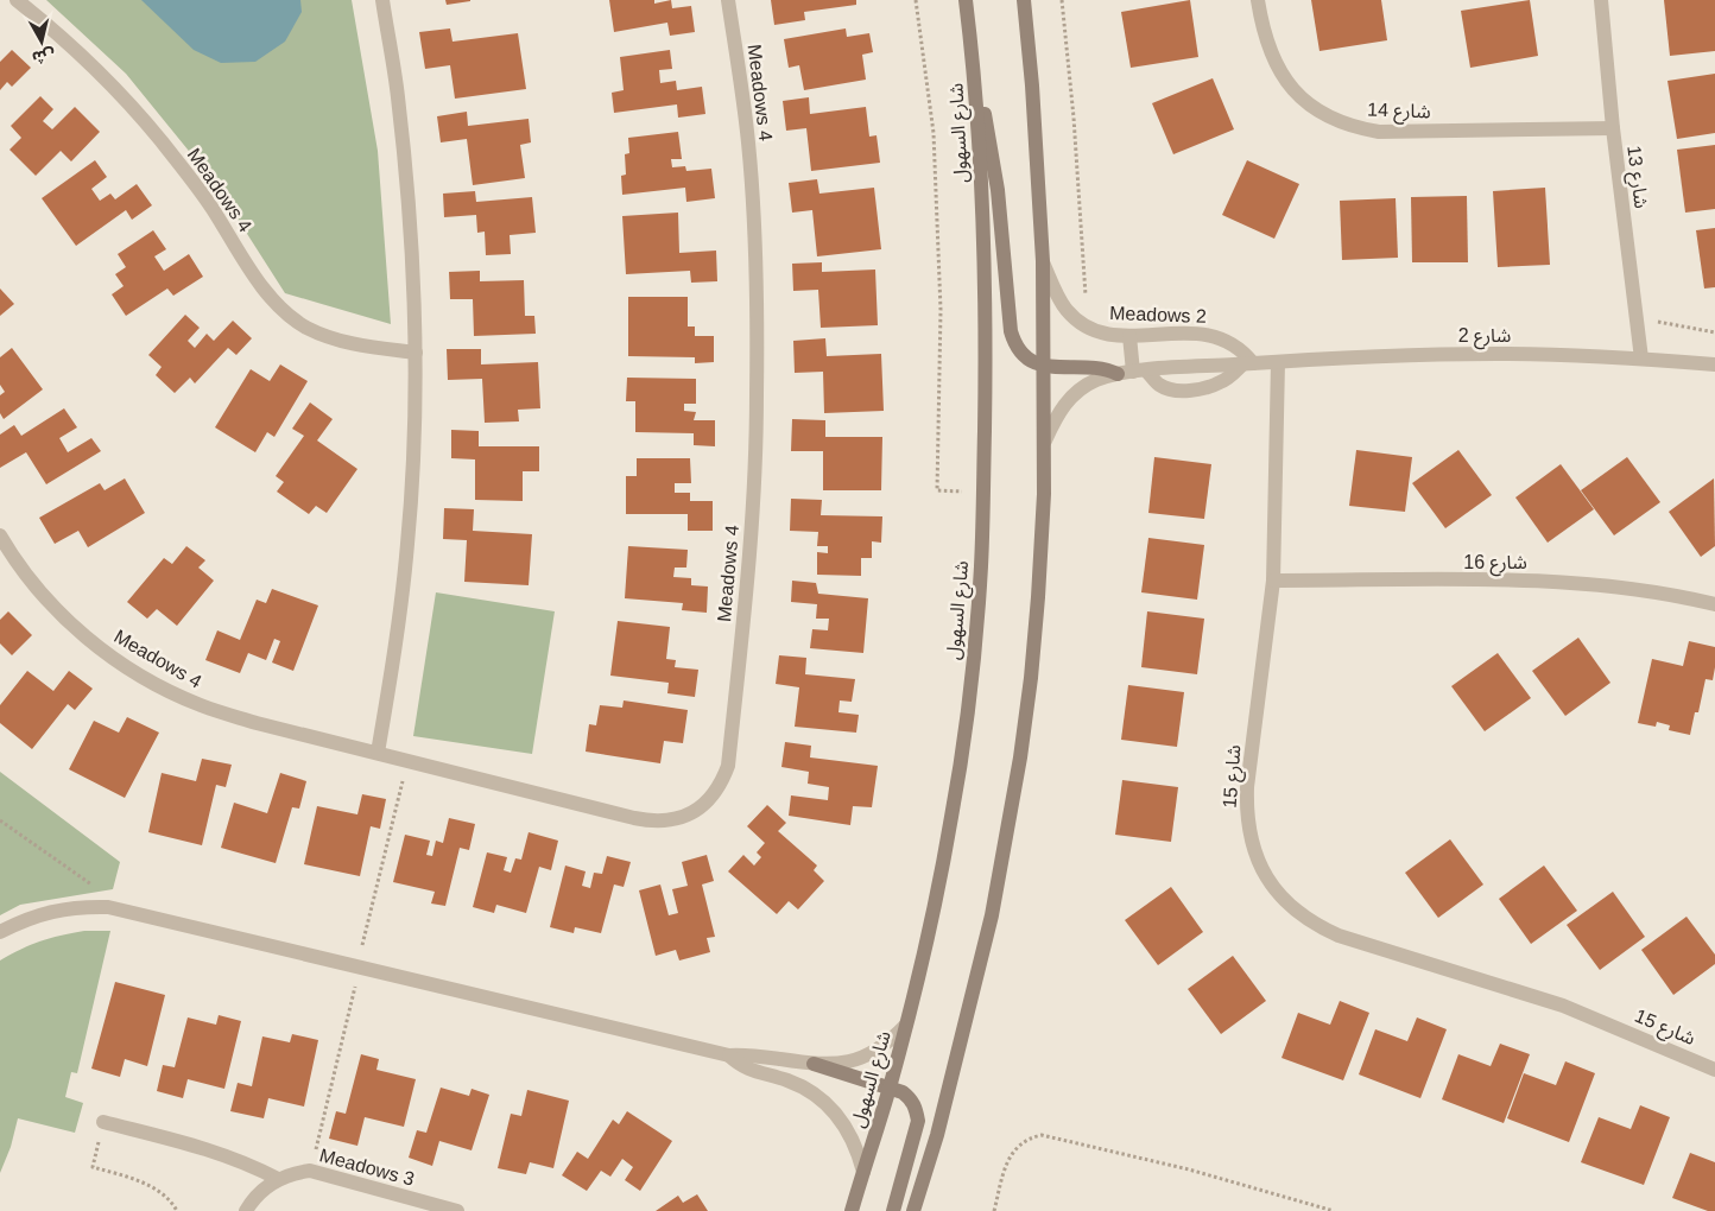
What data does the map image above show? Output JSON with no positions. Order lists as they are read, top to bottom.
{
  "streets": {
    "main road": ["شارع السهول"],
    "street": [
      "Meadows 4",
      "شارع 14",
      "شارع 13",
      "Meadows 2",
      "شارع 2",
      "شارع 16",
      "شارع 15",
      "Meadows 3"
    ]
  },
  "crossings": [
    ["شارع 14", "شارع 13"],
    ["شارع 13", "شارع 2"],
    ["Meadows 2", "شارع 2"],
    ["شارع 2", "شارع 15"],
    ["شارع 16", "شارع 15"]
  ],
  "north": "bottom"
}
